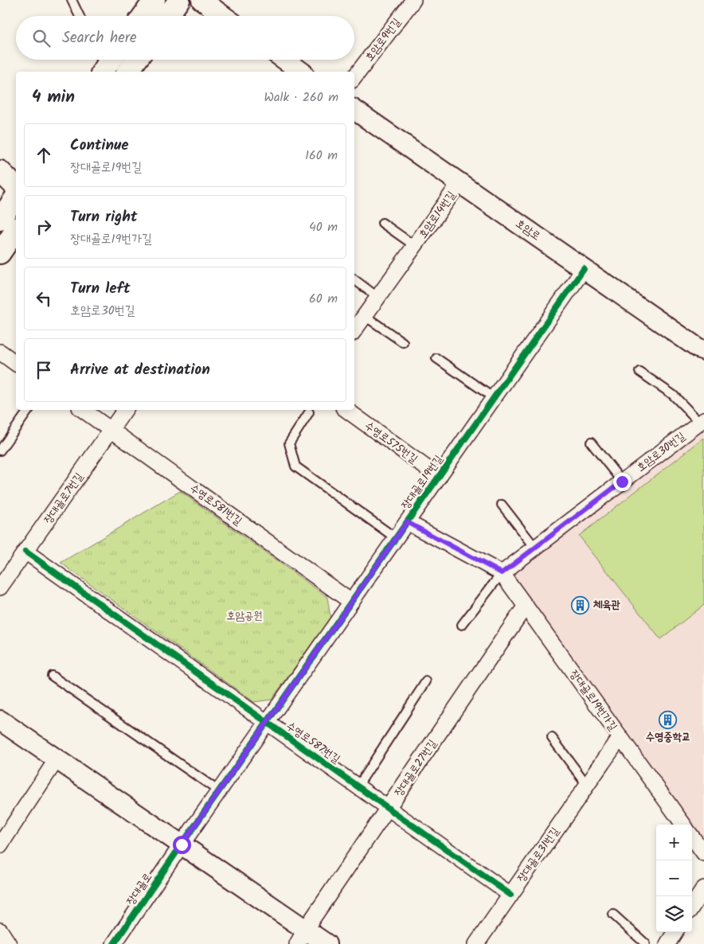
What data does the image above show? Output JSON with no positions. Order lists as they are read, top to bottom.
{
  "streets": {
    "street": [
      "호암로9번길",
      "호암로14번길",
      "호암로",
      "수영로575번길",
      "호암로30번길",
      "장대골로19번길",
      "장대골로7번길",
      "수영로581번길",
      "장대골로19번가길",
      "수영로587번길",
      "장대골로27번길",
      "장대골로31번길",
      "장대골로"
    ]
  },
  "crossings": [
    ["호암로14번길", "호암로"],
    ["호암로", "장대골로19번길"],
    ["수영로575번길", "장대골로19번길"],
    ["호암로30번길", "장대골로19번가길"],
    ["장대골로19번길", "수영로581번길"],
    ["장대골로19번길", "장대골로19번가길"],
    ["장대골로19번길", "수영로587번길"],
    ["장대골로19번길", "장대골로"],
    ["장대골로7번길", "수영로581번길"],
    ["장대골로7번길", "수영로587번길"],
    ["장대골로19번가길", "장대골로27번길"],
    ["장대골로19번가길", "장대골로31번길"],
    ["수영로587번길", "장대골로27번길"],
    ["수영로587번길", "장대골로31번길"]
  ],
  "parks": ["호암공원"],
  "places": {
    "building": ["체육관", "수영중학교"]
  },
  "page": {
    "search": "Search here",
    "heading": ["4 min", "Walk · 260 m"],
    "list": [
      ["Continue", "장대골로19번길", "160 m"],
      ["Turn right", "장대골로19번가길", "40 m"],
      ["Turn left", "호암로30번길", "60 m"],
      "Arrive at destination"
    ],
    "map_buttons": ["+", "−"]
  }
}
